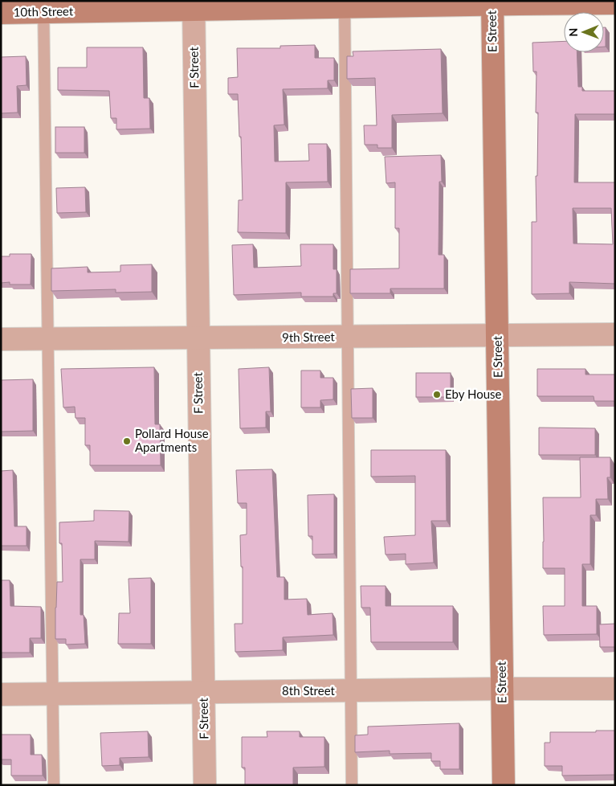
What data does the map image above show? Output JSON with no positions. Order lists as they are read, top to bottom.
{
  "streets": {
    "street": [
      "10th Street",
      "E Street",
      "F Street",
      "9th Street",
      "8th Street"
    ]
  },
  "crossings": [
    ["10th Street", "E Street"],
    ["10th Street", "F Street"],
    ["E Street", "9th Street"],
    ["E Street", "8th Street"],
    ["F Street", "9th Street"],
    ["F Street", "8th Street"]
  ],
  "places": ["Eby House", "Pollard House Apartments"],
  "north": "left"
}
